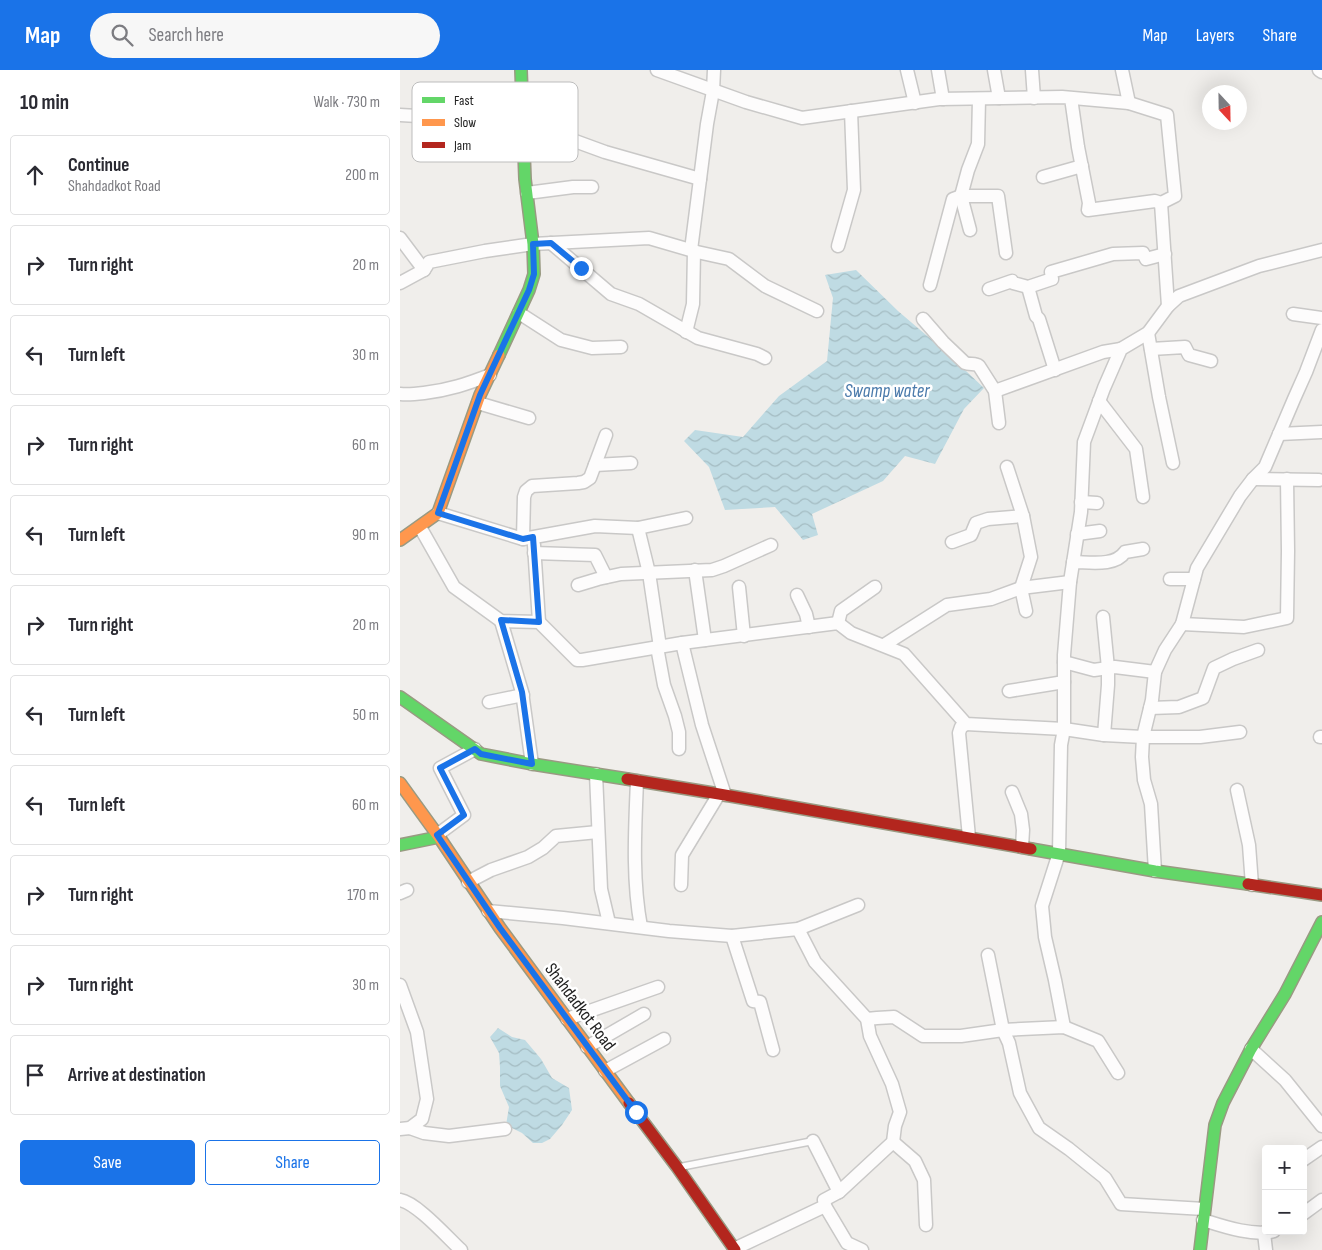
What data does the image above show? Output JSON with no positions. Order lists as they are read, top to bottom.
{
  "streets": {
    "main road": ["Shahdadkot Road"]
  },
  "water": ["Swamp water"],
  "legend": ["Fast", "Slow", "Jam"],
  "north": "bottom",
  "page": {
    "header": "Map",
    "search": "Search here",
    "nav": ["Map", "Layers", "Share"],
    "heading": ["10 min", "Walk · 730 m"],
    "list": [
      ["Continue", "Shahdadkot Road", "200 m"],
      ["Turn right", "20 m"],
      ["Turn left", "30 m"],
      ["Turn right", "60 m"],
      ["Turn left", "90 m"],
      ["Turn right", "20 m"],
      ["Turn left", "50 m"],
      ["Turn left", "60 m"],
      ["Turn right", "170 m"],
      ["Turn right", "30 m"],
      "Arrive at destination"
    ],
    "buttons": ["Save", "Share"],
    "map_buttons": ["+", "−"]
  }
}
